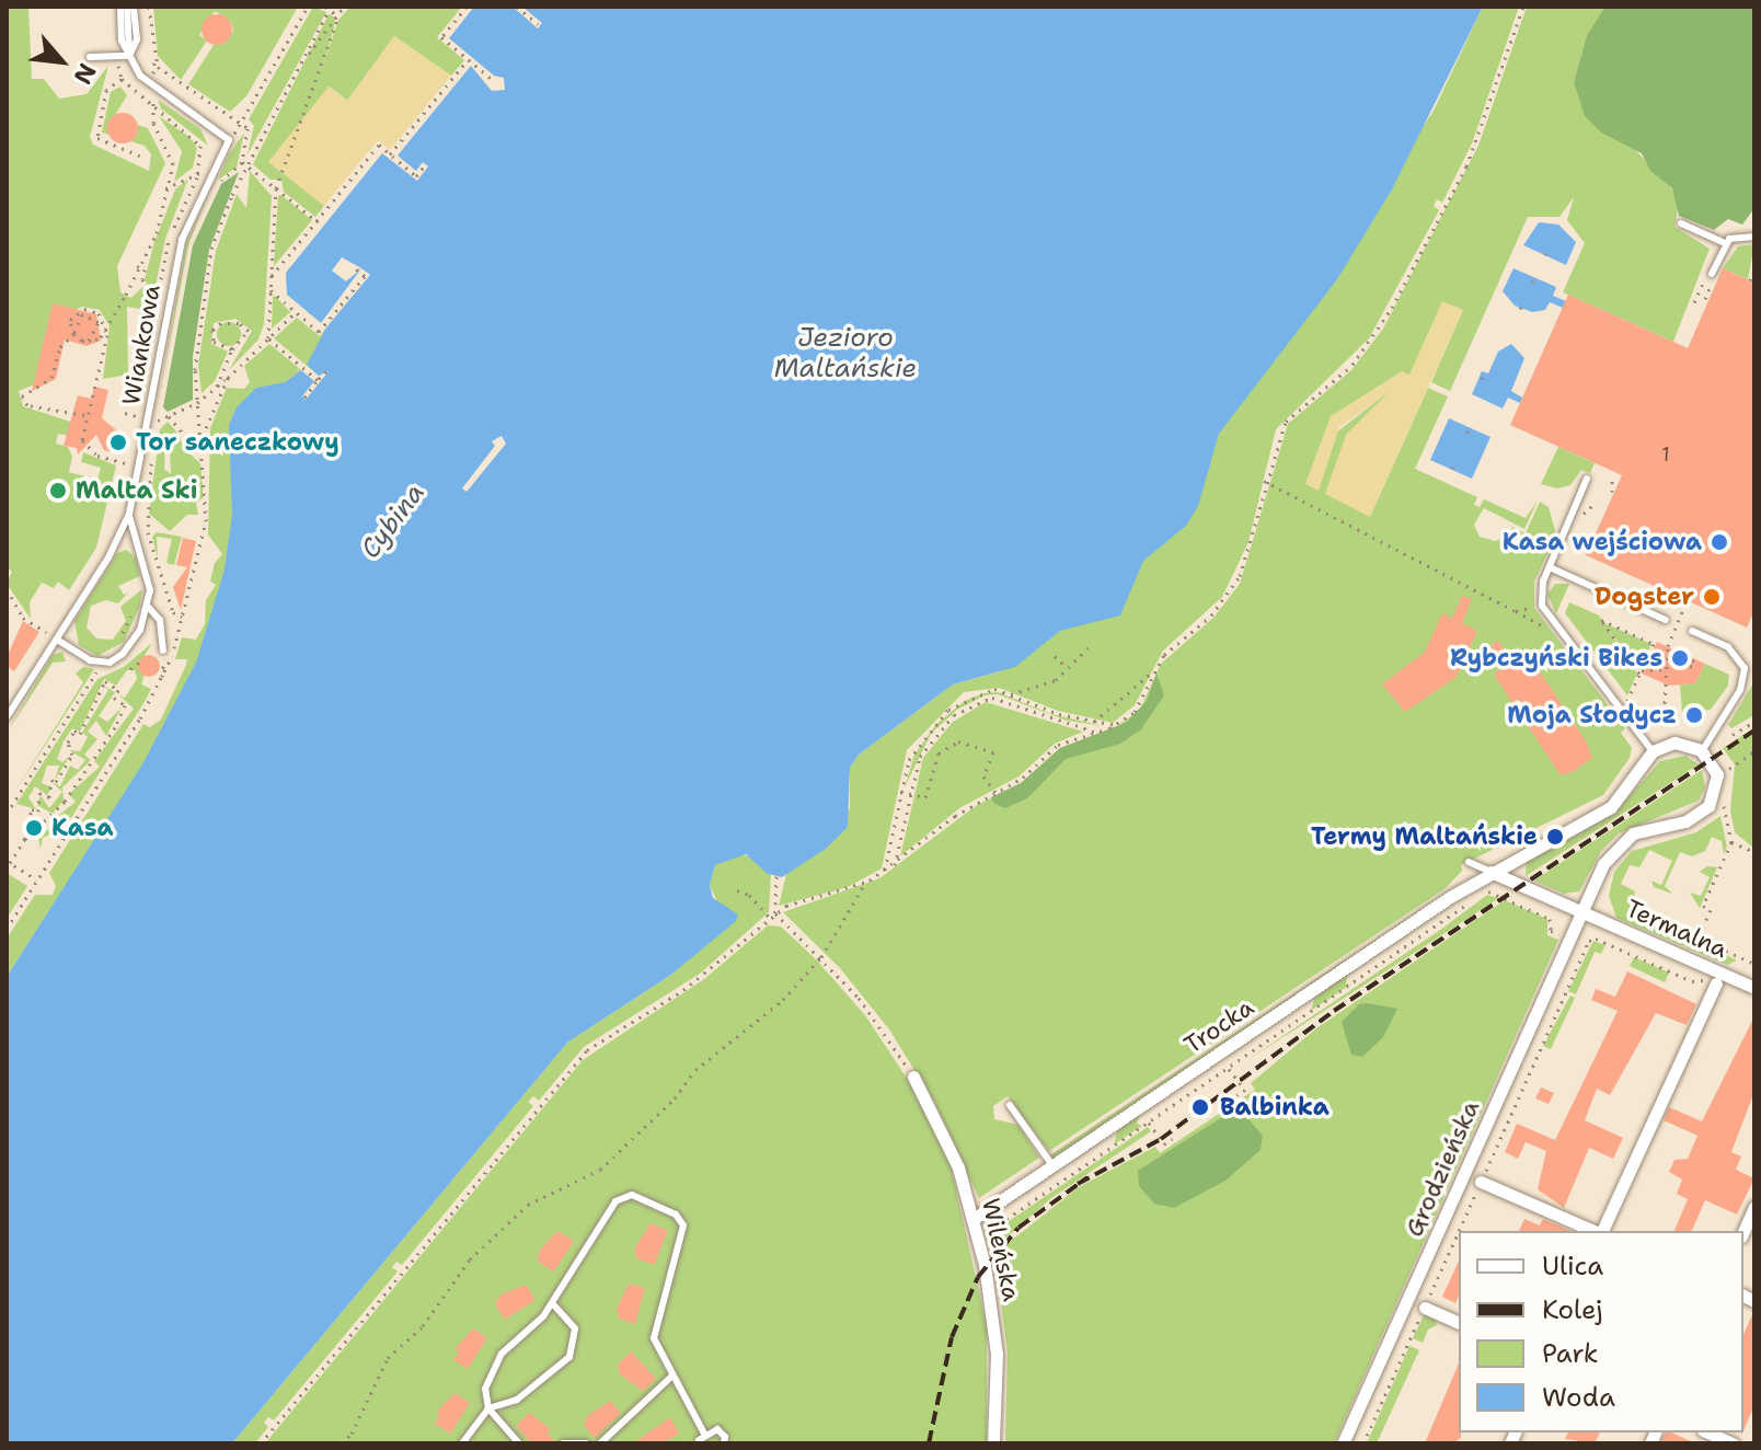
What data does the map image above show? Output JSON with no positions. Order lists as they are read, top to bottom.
{
  "streets": {
    "street": [
      "Termalna",
      "Trocka",
      "Grodzieńska",
      "Wileńska"
    ],
    "lane": ["Wiankowa"]
  },
  "crossings": [
    ["Termalna", "Trocka"],
    ["Termalna", "Grodzieńska"],
    ["Trocka", "Wileńska"]
  ],
  "water": ["Jezioro Maltańskie", "Cybina"],
  "places": [
    "Tor saneczkowy",
    "Malta Ski",
    "Kasa wejściowa",
    "Dogster",
    "Rybczyński Bikes",
    "Moja Słodycz",
    "Kasa",
    "Termy Maltańskie",
    "Balbinka"
  ],
  "house_numbers": ["1"],
  "legend": [
    "Ulica",
    "Kolej",
    "Park",
    "Woda"
  ],
  "north": "bottom right"
}
